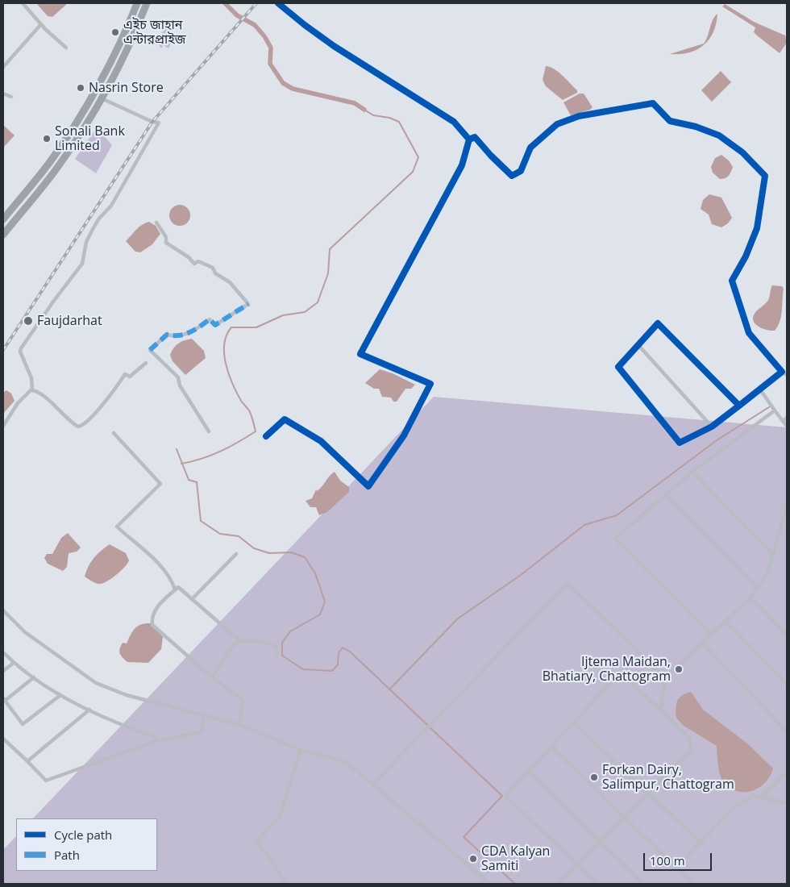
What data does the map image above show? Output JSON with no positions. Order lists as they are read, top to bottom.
{
  "places": [
    "এইচ জাহান এন্টারপ্রাইজ",
    "Nasrin Store",
    "Sonali Bank Limited",
    "Faujdarhat",
    "Ijtema Maidan, Bhatiary, Chattogram",
    "Forkan Dairy, Salimpur, Chattogram",
    "CDA Kalyan Samiti"
  ],
  "legend": ["Cycle path", "Path"],
  "scale_bar": "100 m"
}
